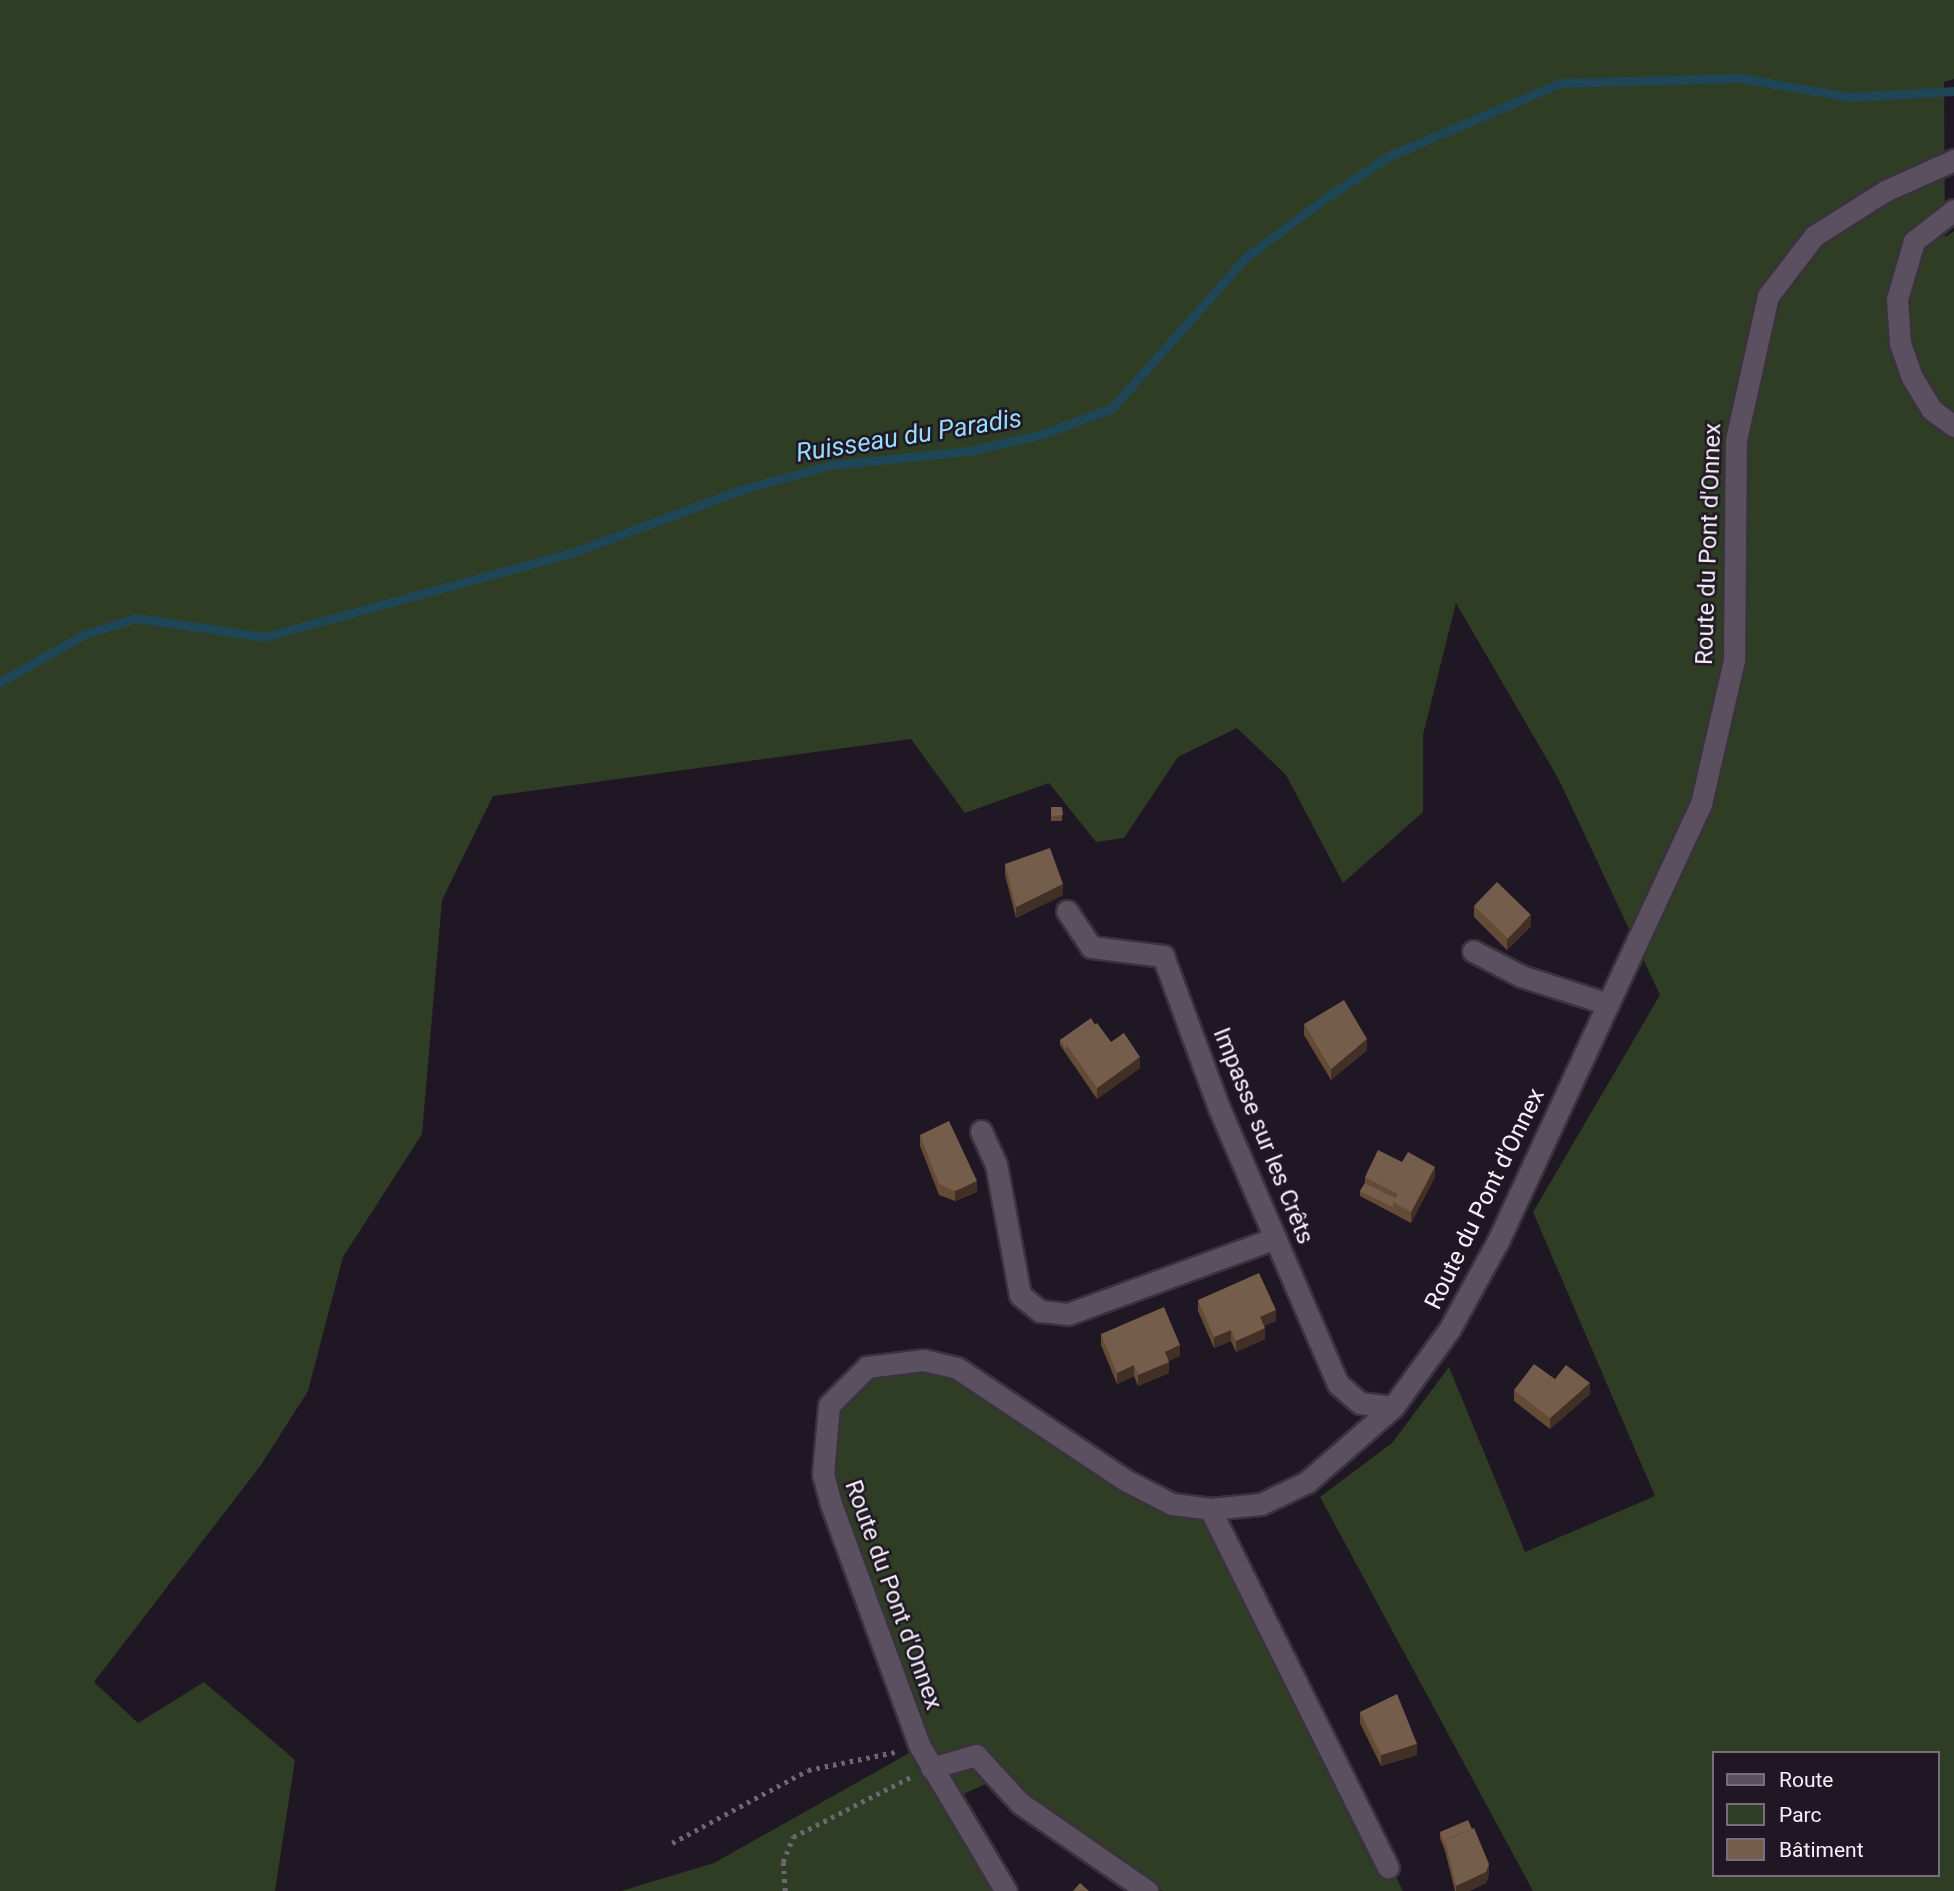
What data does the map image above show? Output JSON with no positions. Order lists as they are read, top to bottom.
{
  "streets": {
    "street": ["Route du Pont d'Onnex", "Impasse sur les Crêts"]
  },
  "crossings": [
    ["Route du Pont d'Onnex", "Impasse sur les Crêts"]
  ],
  "water": ["Ruisseau du Paradis"],
  "legend": ["Route", "Parc", "Bâtiment"]
}
